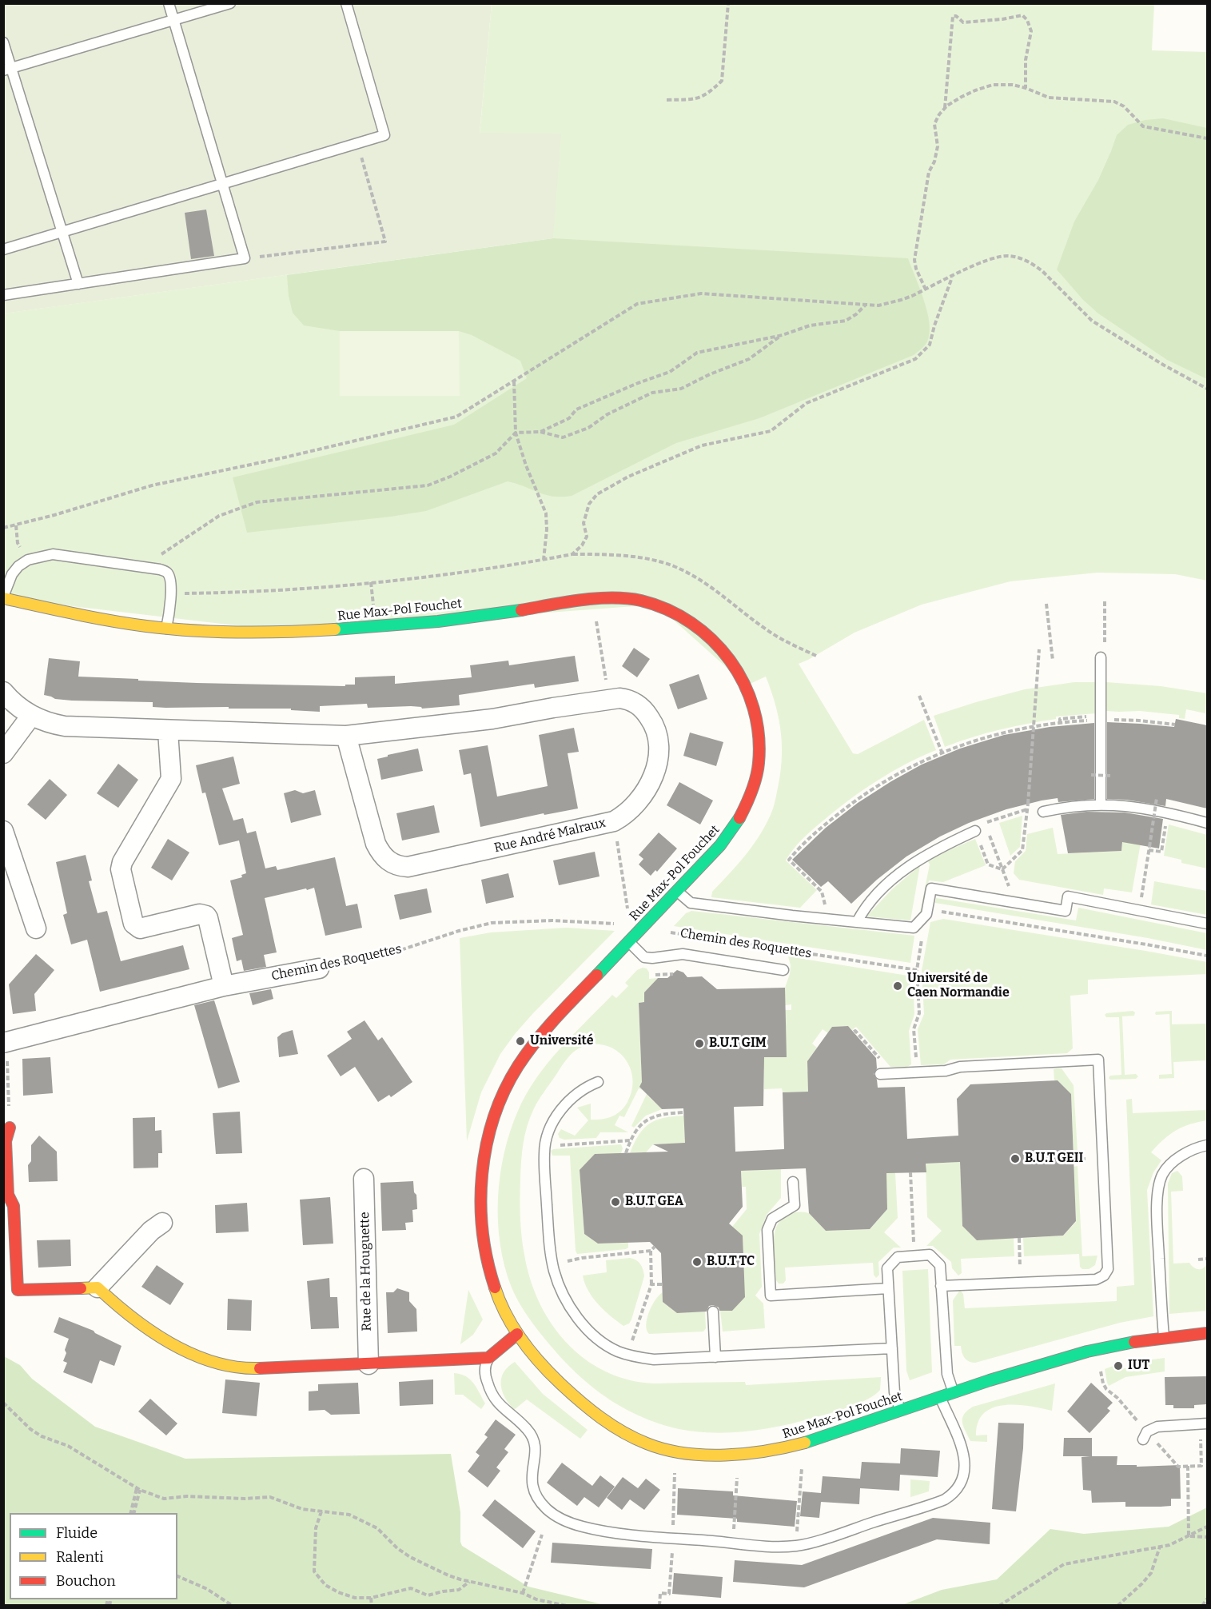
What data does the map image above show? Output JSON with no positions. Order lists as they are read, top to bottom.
{
  "streets": {
    "street": [
      "Rue Max-Pol Fouchet",
      "Rue André Malraux",
      "Chemin des Roquettes",
      "Rue de la Houguette"
    ]
  },
  "crossings": [
    ["Rue Max-Pol Fouchet", "Chemin des Roquettes"]
  ],
  "places": [
    "Université de Caen Normandie",
    "Université",
    "B.U.T GIM",
    "B.U.T GEII",
    "B.U.T GEA",
    "B.U.T TC",
    "IUT"
  ],
  "legend": ["Fluide", "Ralenti", "Bouchon"]
}
